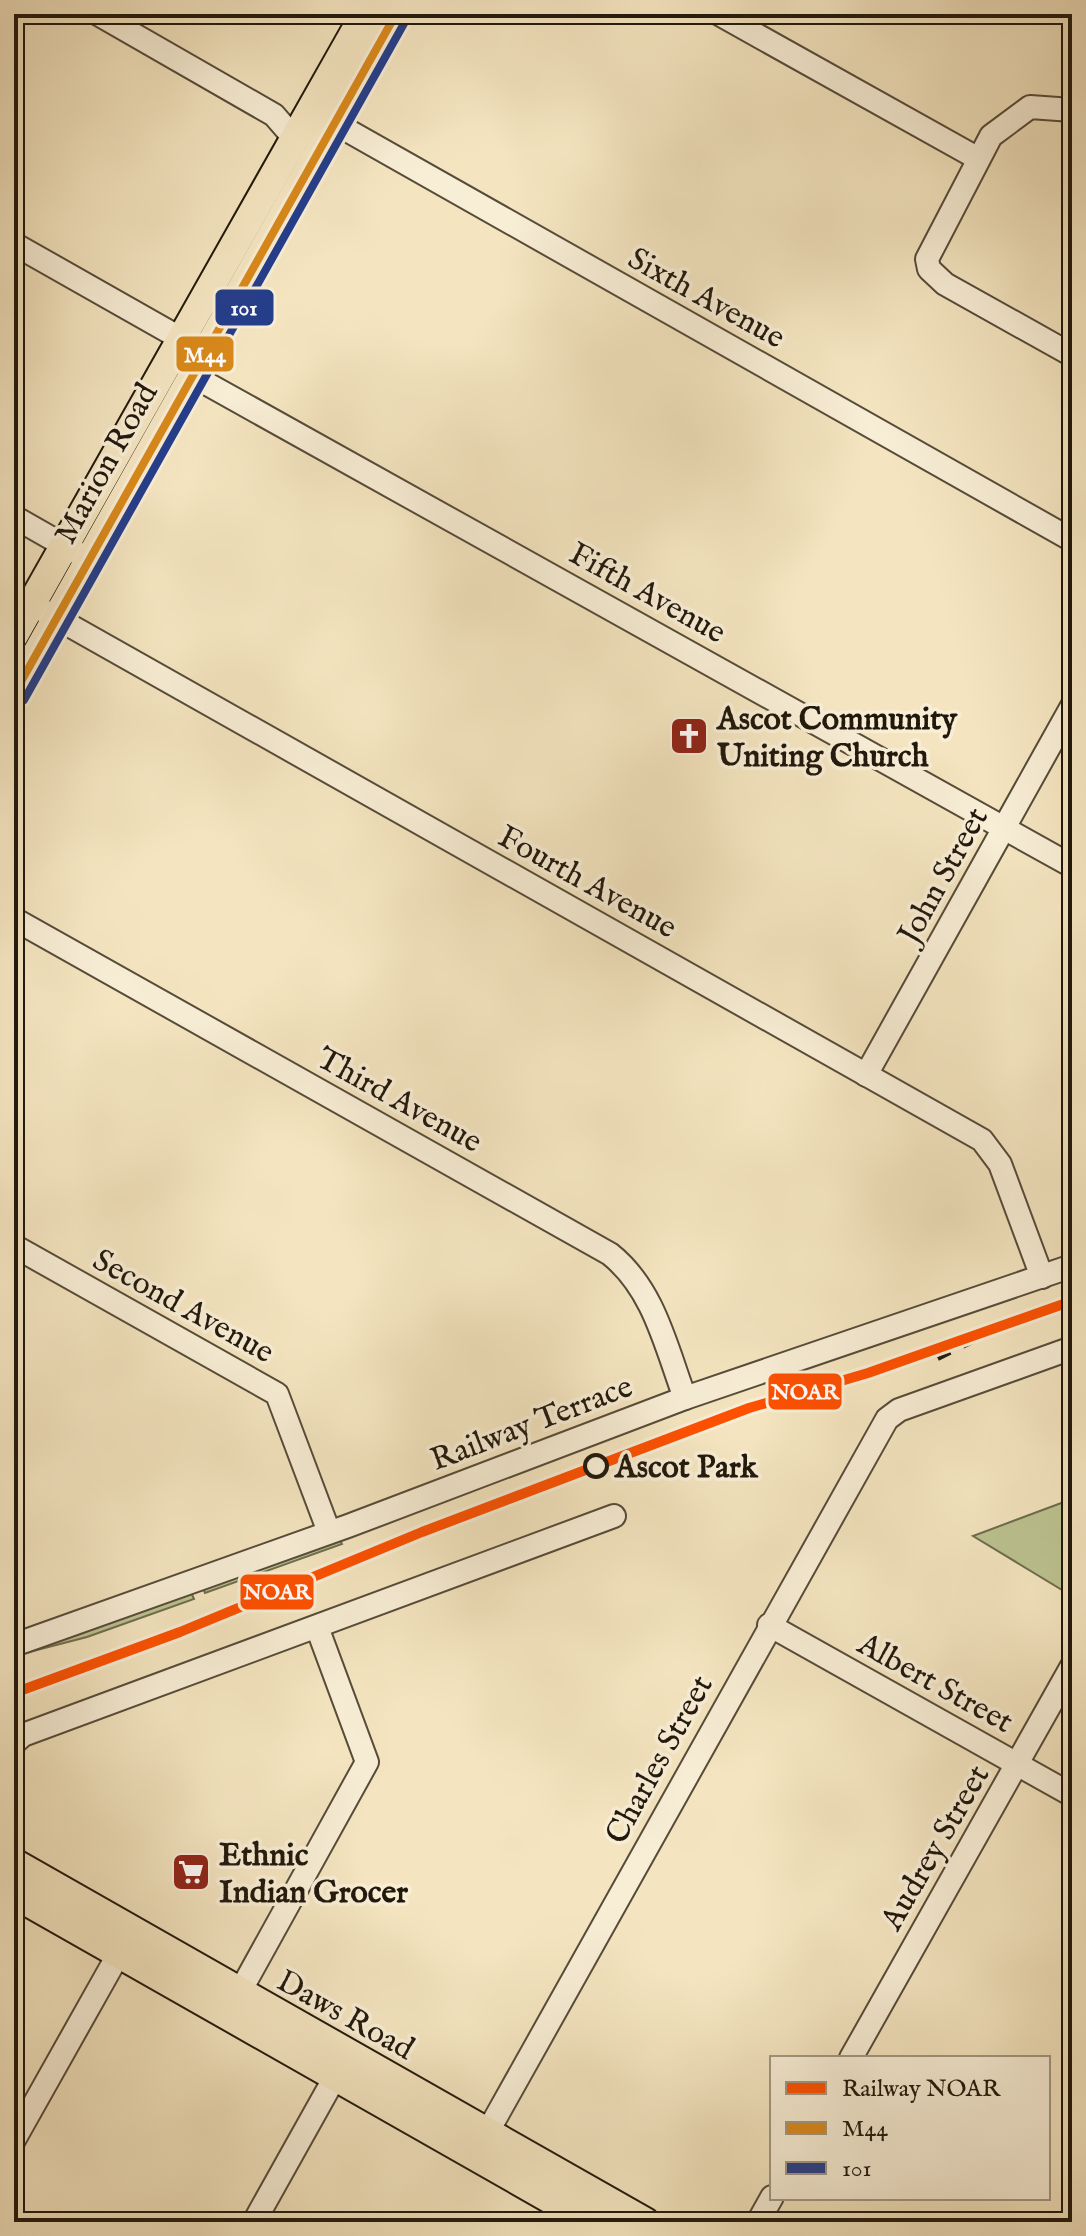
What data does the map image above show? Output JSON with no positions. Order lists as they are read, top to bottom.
{
  "streets": {
    "main road": ["Marion Road", "Daws Road"],
    "street": [
      "Sixth Avenue",
      "Fifth Avenue",
      "John Street",
      "Fourth Avenue",
      "Third Avenue",
      "Second Avenue",
      "Railway Terrace",
      "Albert Street",
      "Charles Street",
      "Audrey Street"
    ]
  },
  "crossings": [
    ["Sixth Avenue", "Marion Road"],
    ["Marion Road", "Fifth Avenue"],
    ["Marion Road", "Fourth Avenue"],
    ["Fifth Avenue", "John Street"],
    ["John Street", "Fourth Avenue"],
    ["Fourth Avenue", "Railway Terrace"],
    ["Third Avenue", "Railway Terrace"],
    ["Second Avenue", "Railway Terrace"],
    ["Albert Street", "Charles Street"],
    ["Albert Street", "Audrey Street"],
    ["Charles Street", "Daws Road"]
  ],
  "places": {
    "church": ["Ascot Community Uniting Church"],
    "other": ["Ascot Park"],
    "supermarket": ["Ethnic Indian Grocer"]
  },
  "lines": ["transit line M44", "transit line 101", "rail line NOAR"],
  "legend": ["Railway NOAR", "M44", "101"]
}
